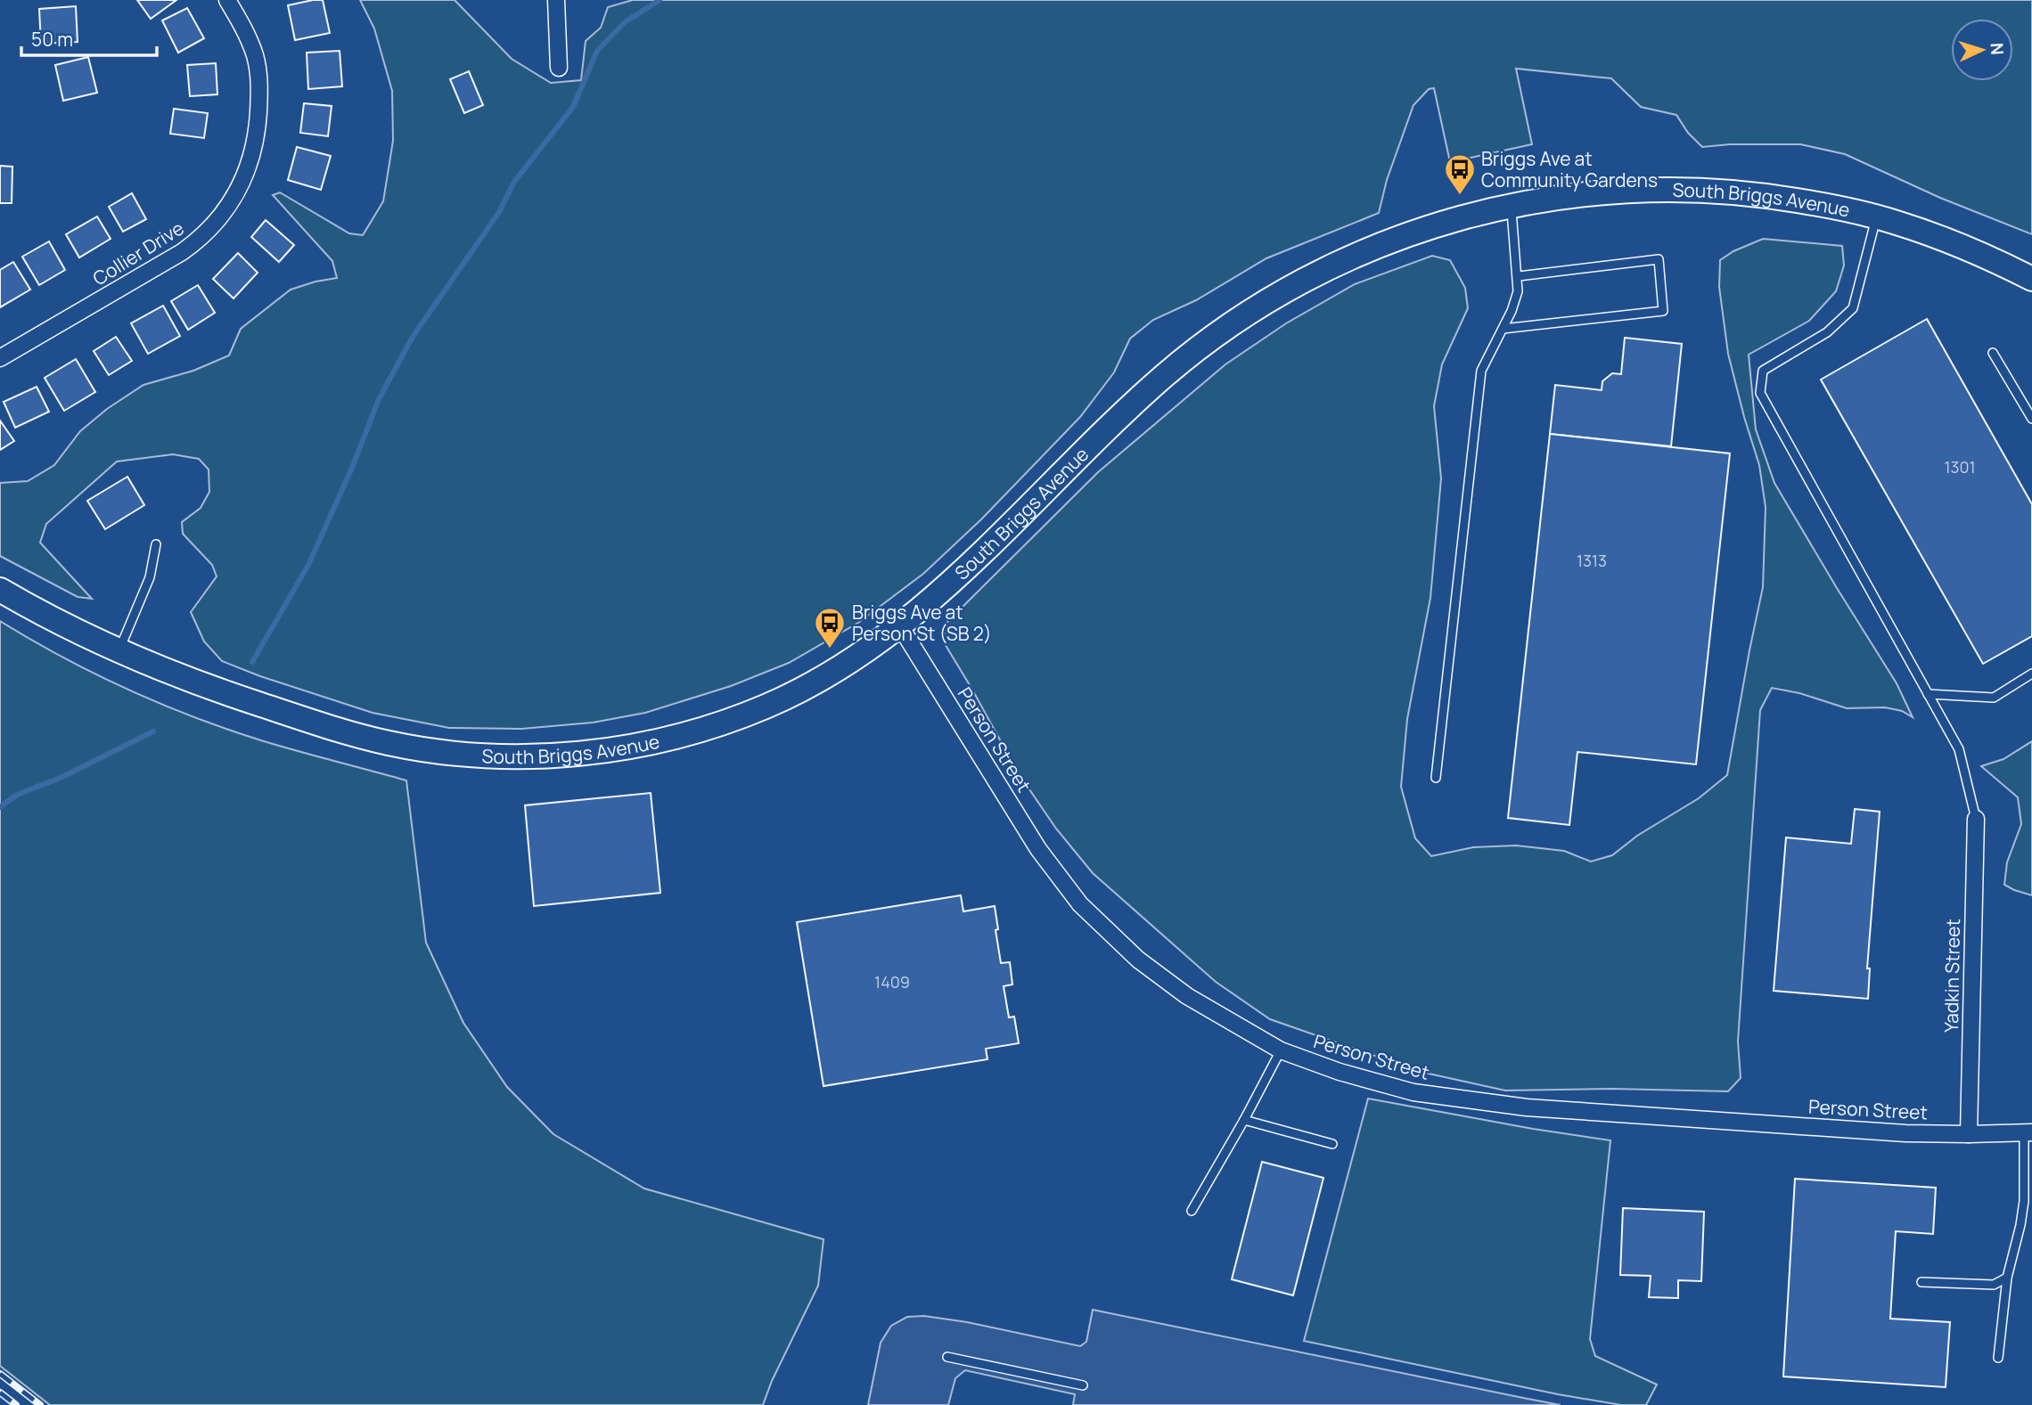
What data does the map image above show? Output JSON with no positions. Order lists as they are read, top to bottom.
{
  "streets": {
    "street": [
      "South Briggs Avenue",
      "Collier Drive",
      "Person Street",
      "Yadkin Street"
    ]
  },
  "crossings": [
    ["South Briggs Avenue", "Person Street"],
    ["Person Street", "Yadkin Street"]
  ],
  "places": {
    "bus stop": ["Briggs Ave at Community Gardens", "Briggs Ave at Person St (SB 2)"]
  },
  "house_numbers": ["1301", "1313", "1409"],
  "scale_bar": "50 m",
  "north": "right"
}
